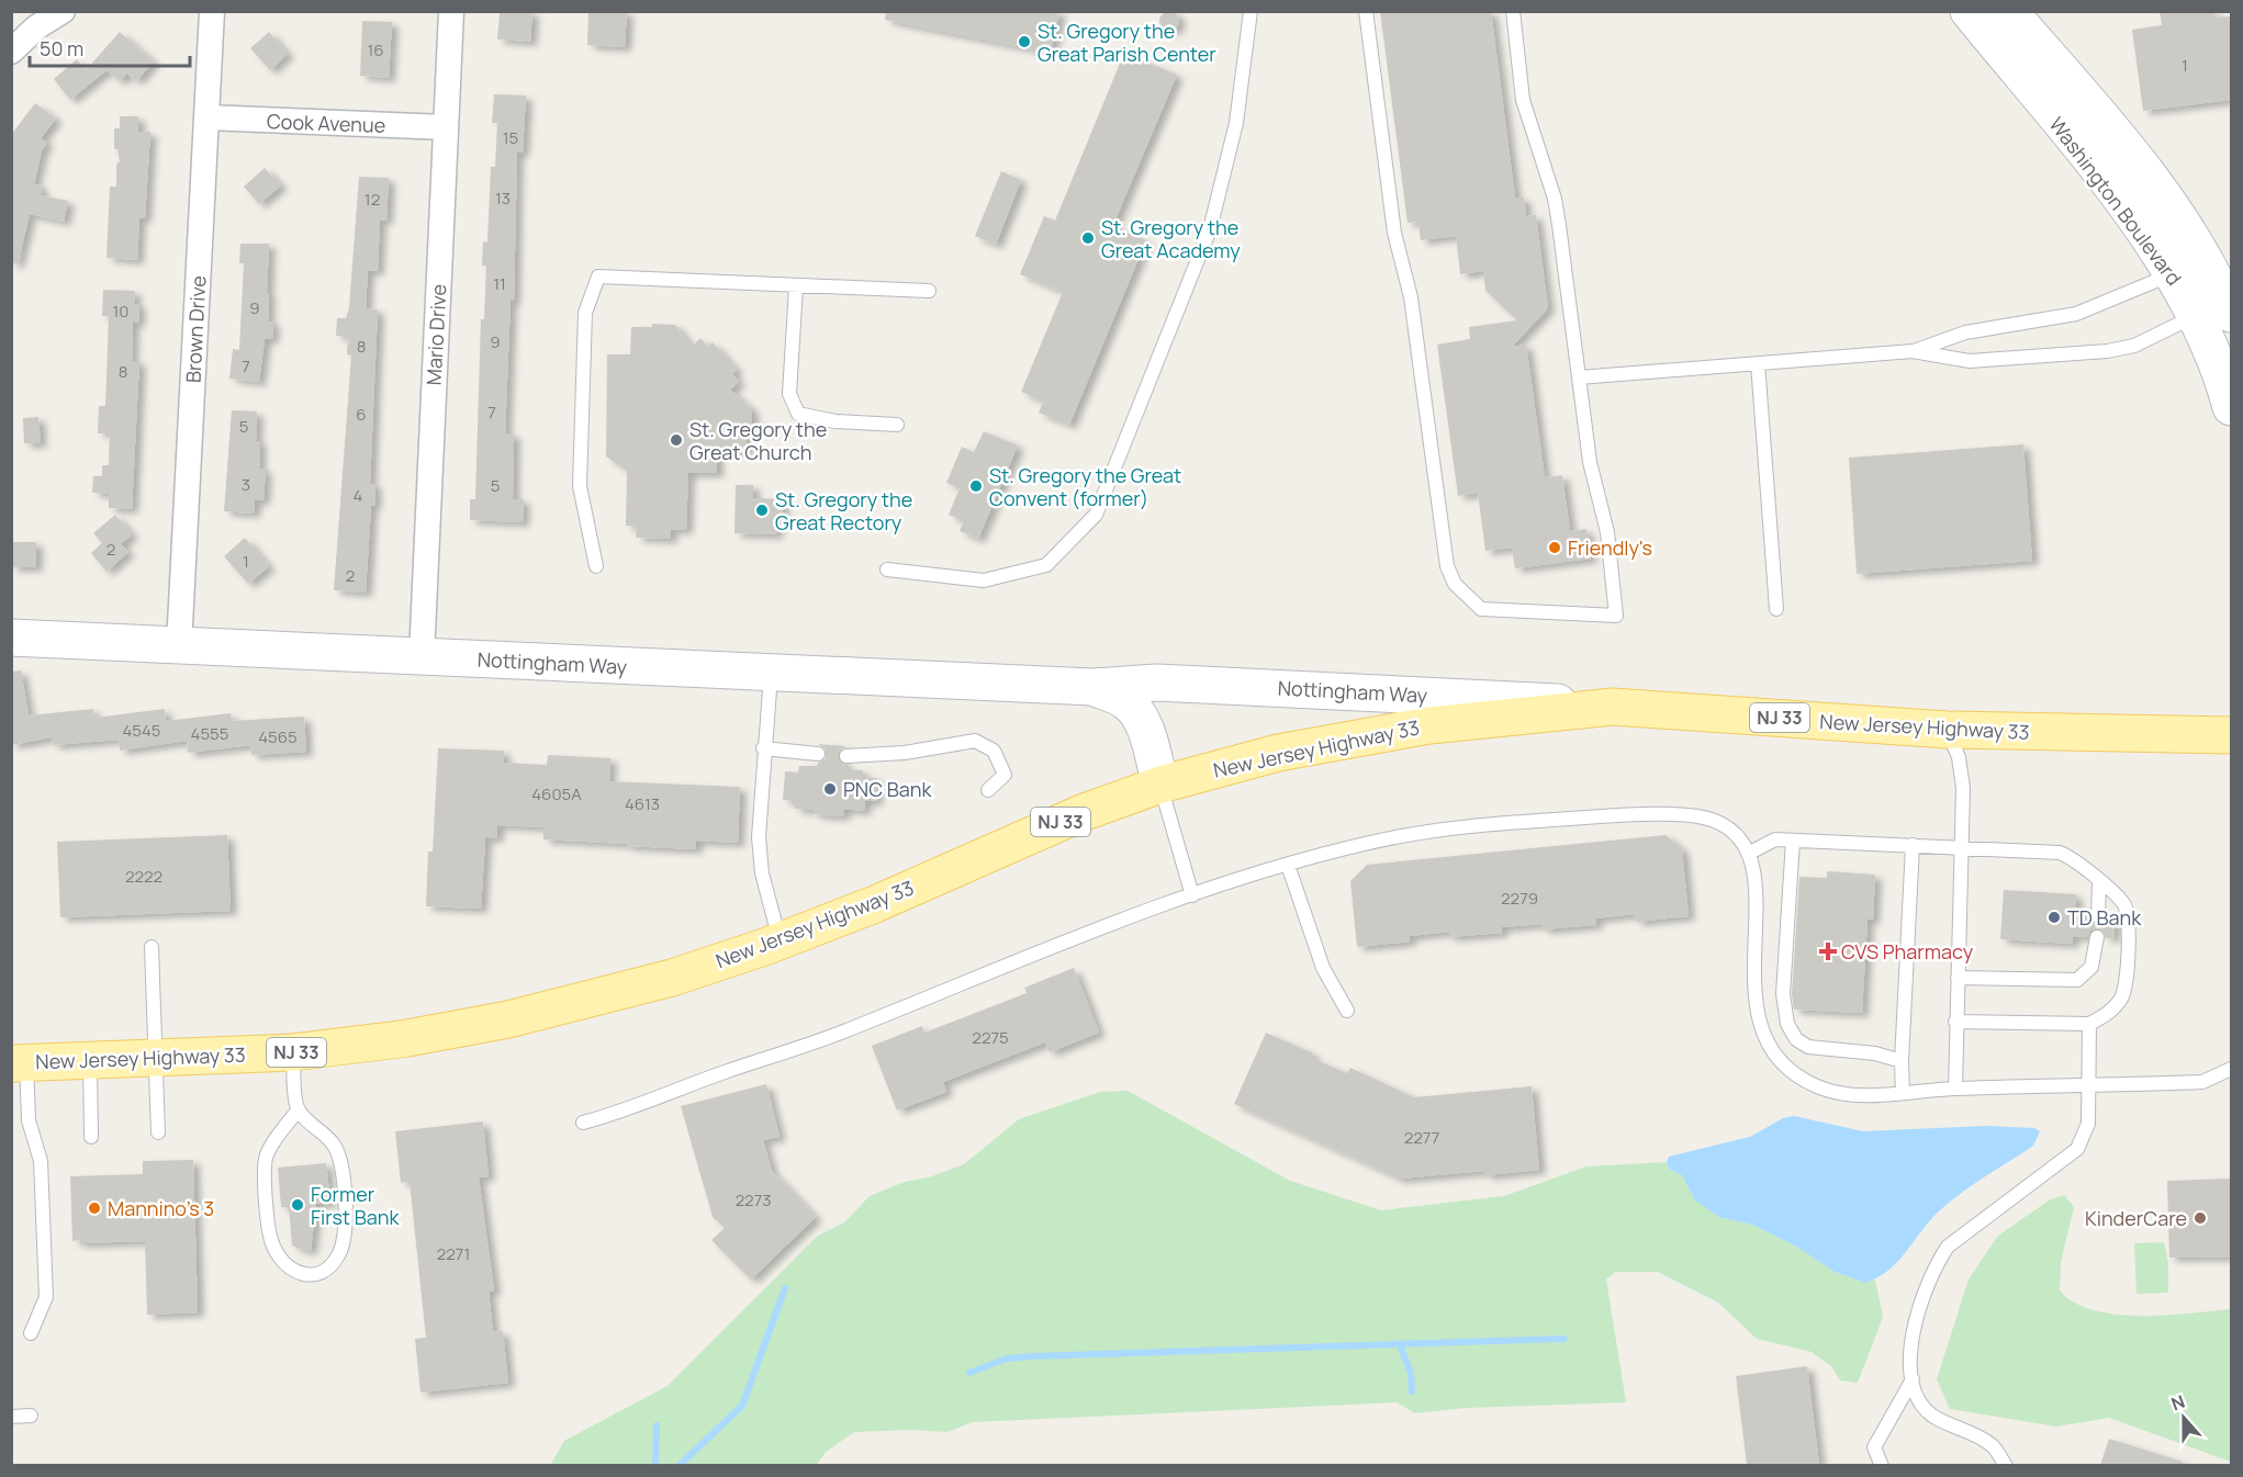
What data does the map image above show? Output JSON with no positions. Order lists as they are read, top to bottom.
{
  "streets": {
    "main road": ["NJ 33", "New Jersey Highway 33"],
    "street": [
      "Cook Avenue",
      "Washington Boulevard",
      "Brown Drive",
      "Mario Drive",
      "Nottingham Way"
    ]
  },
  "crossings": [
    ["Cook Avenue", "Brown Drive"],
    ["Cook Avenue", "Mario Drive"],
    ["Brown Drive", "Nottingham Way"],
    ["Mario Drive", "Nottingham Way"],
    ["Nottingham Way", "New Jersey Highway 33"]
  ],
  "places": {
    "other": [
      "St. Gregory the Great Parish Center",
      "St. Gregory the Great Academy",
      "St. Gregory the Great Church",
      "St. Gregory the Great Convent (former)",
      "St. Gregory the Great Rectory",
      "Friendly's",
      "PNC Bank",
      "TD Bank",
      "Former First Bank",
      "Mannino's 3",
      "KinderCare"
    ],
    "health": ["CVS Pharmacy"]
  },
  "house_numbers": [
    "16",
    "1",
    "15",
    "13",
    "12",
    "11",
    "9",
    "10",
    "9",
    "8",
    "7",
    "8",
    "7",
    "6",
    "5",
    "3",
    "5",
    "4",
    "2",
    "1",
    "2",
    "4545",
    "4555",
    "4565",
    "4605A",
    "4613",
    "2222",
    "2279",
    "2275",
    "2277",
    "2273",
    "2271"
  ],
  "scale_bar": "50 m",
  "north": "top"
}
